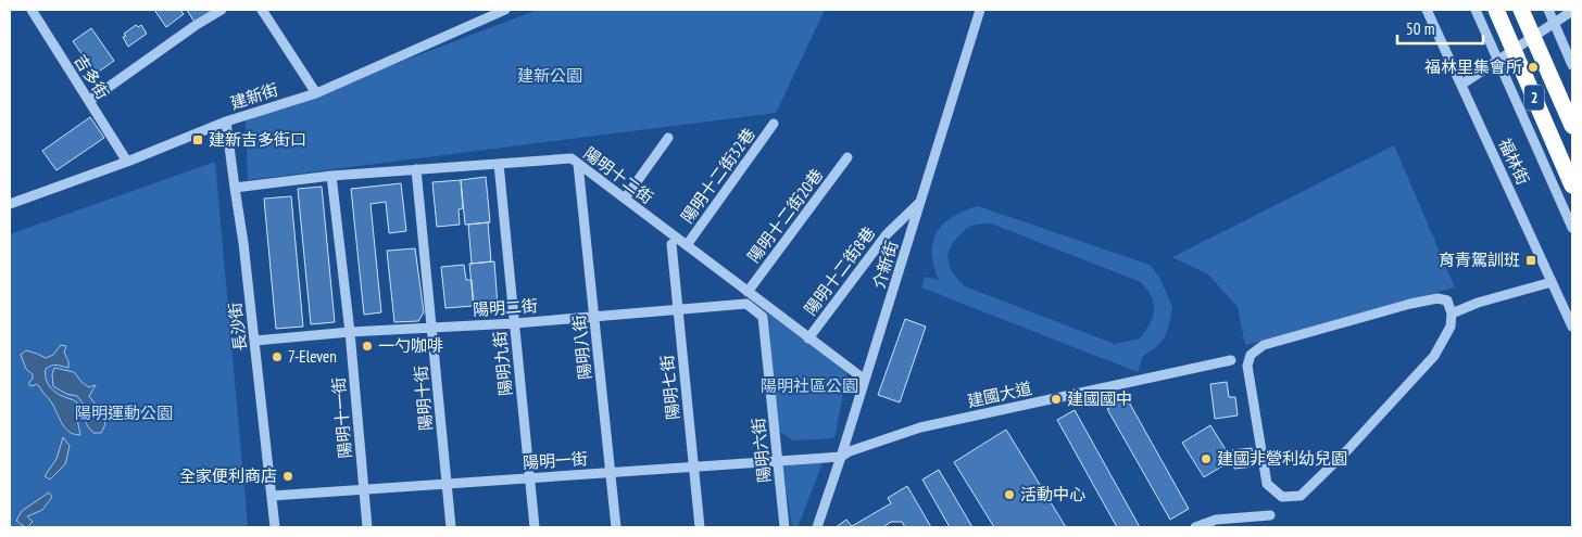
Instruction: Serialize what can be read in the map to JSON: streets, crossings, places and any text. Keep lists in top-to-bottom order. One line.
{"streets":{"highway":["2"],"street":["吉多街","建新街","福林街","陽明十二街","陽明十二街32巷","陽明十二街20巷","介新街","陽明十二街8巷","陽明二街","長沙街","陽明八街","陽明九街","陽明七街","建國大道","陽明十街","陽明十一街","陽明六街","陽明一街"]},"crossings":[["吉多街","建新街"],["建新街","長沙街"],["陽明十二街","陽明十二街32巷"],["陽明十二街","陽明十二街20巷"],["陽明十二街","介新街"],["陽明十二街","陽明十二街8巷"],["陽明十二街","長沙街"],["陽明十二街","陽明八街"],["陽明十二街","陽明九街"],["陽明十二街","陽明十街"],["陽明十二街","陽明十一街"],["介新街","陽明十二街8巷"],["介新街","建國大道"],["介新街","陽明一街"],["陽明二街","長沙街"],["陽明二街","陽明八街"],["陽明二街","陽明九街"],["陽明二街","陽明七街"],["陽明二街","陽明十街"],["陽明二街","陽明十一街"],["陽明二街","陽明六街"],["長沙街","陽明一街"],["陽明八街","陽明一街"],["陽明九街","陽明一街"],["陽明七街","陽明一街"],["建國大道","陽明一街"],["陽明十街","陽明一街"],["陽明十一街","陽明一街"],["陽明六街","陽明一街"]],"parks":["建新公園","陽明社區公園","陽明運動公園"],"places":{"other":["福林里集會所","一勺咖啡","7-Eleven","建國國中","建國非營利幼兒園","全家便利商店","活動中心"],"transit":["建新吉多街口","育青駕訓班"]},"scale_bar":"50 m"}
